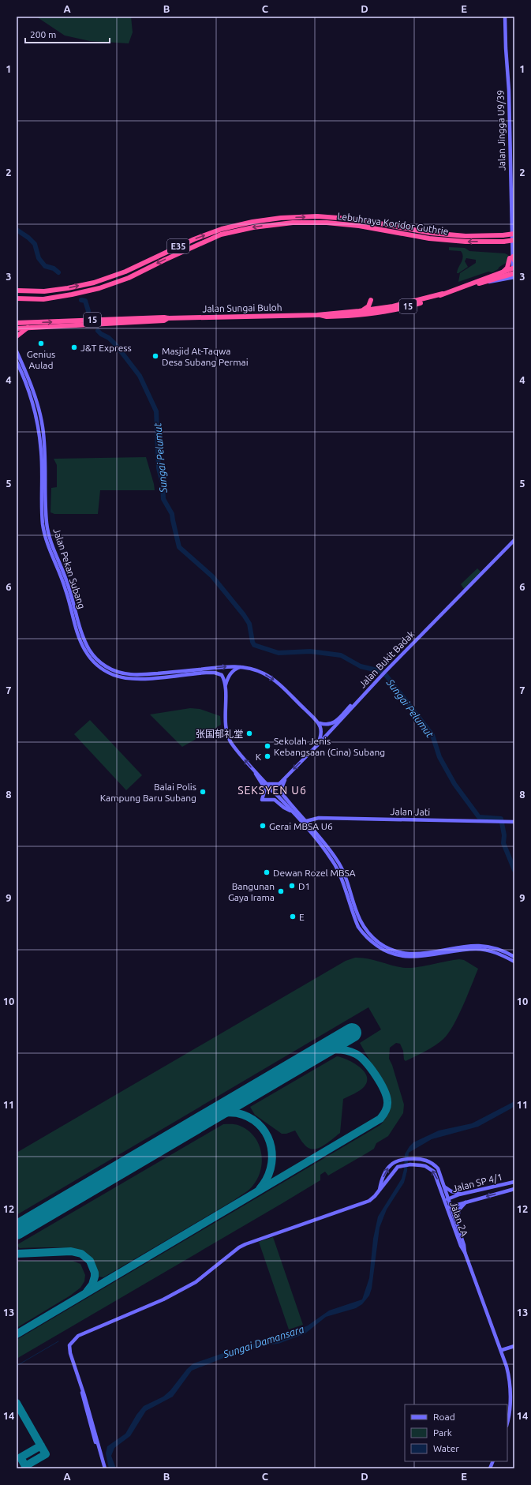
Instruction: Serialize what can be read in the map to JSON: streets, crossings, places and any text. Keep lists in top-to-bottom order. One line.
{"streets":{"highway":["Lebuhraya Koridor Guthrie","E35","15","Jalan Sungai Buloh"],"main road":["Jalan Jingga U9/39","Jalan Pekan Subang","Jalan Bukit Badak","Jalan Jati","Jalan SP 4/1","Jalan 2A"]},"crossings":[["Jalan Jingga U9/39","Lebuhraya Koridor Guthrie"],["Jalan Jingga U9/39","Jalan Sungai Buloh"],["Jalan Pekan Subang","Jalan Bukit Badak"],["Jalan SP 4/1","Jalan 2A"]],"districts":["SEKSYEN U6"],"water":["Sungai Pelumut","Sungai Damansara"],"places":["Genius Aulad","J&T Express","Masjid At-Taqwa Desa Subang Permai","张国郁礼堂","Sekolah Jenis Kebangsaan (Cina) Subang","K","Balai Polis Kampung Baru Subang","Gerai MBSA U6","Dewan Rozel MBSA","D1","Bangunan Gaya Irama","E"],"legend":["Road","Park","Water"],"scale_bar":"200 m","grid":{"columns":["A","B","C","D","E"],"rows":["1","2","3","4","5","6","7","8","9","10","11","12","13","14"]}}
